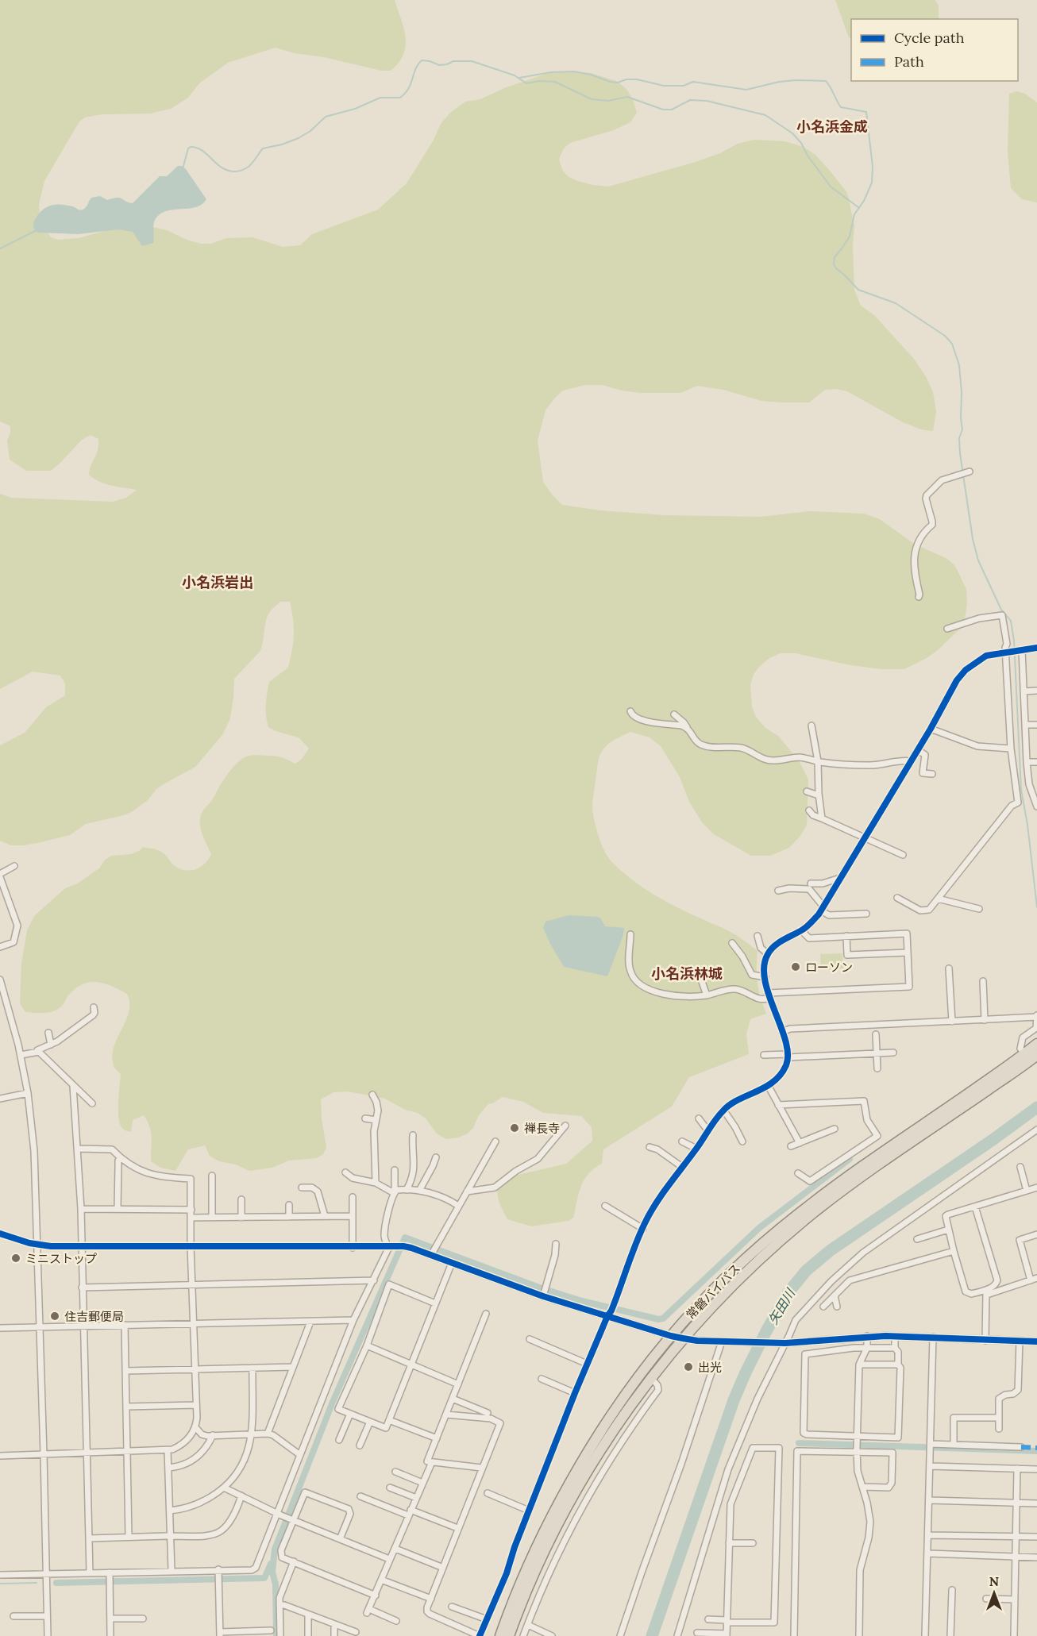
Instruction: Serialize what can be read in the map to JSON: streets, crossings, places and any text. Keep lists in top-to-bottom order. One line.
{"streets":{"highway":["常磐バイパス"]},"districts":["小名浜金成","小名浜岩出","小名浜林城"],"water":["矢田川"],"places":["ローソン","禅長寺","ミニストップ","住吉郵便局","出光"],"legend":["Cycle path","Path"],"north":"top"}
